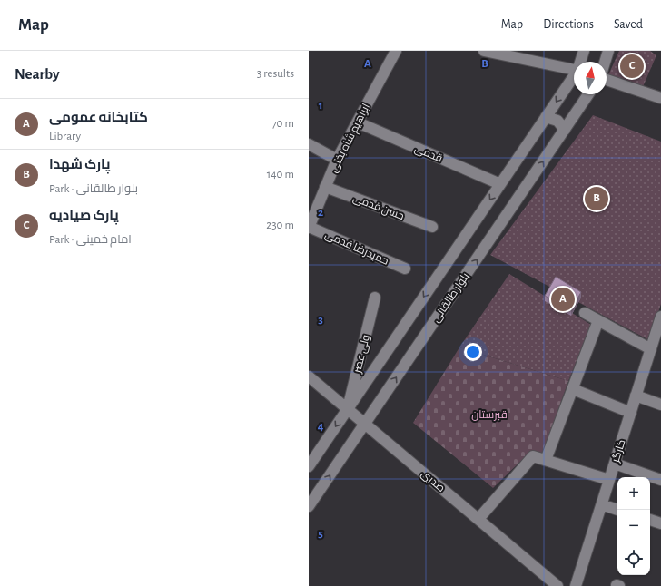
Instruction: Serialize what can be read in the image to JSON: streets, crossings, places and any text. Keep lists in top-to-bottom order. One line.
{"streets":{"street":["ابراهیم شاه بختی","قدمی","حسن قدمی","حمیدرضا قدمی","بلوار طالقانی","ولی عصر","کارگر","صدری"]},"crossings":[["ابراهیم شاه بختی","قدمی"],["ابراهیم شاه بختی","حسن قدمی"],["ابراهیم شاه بختی","حمیدرضا قدمی"],["قدمی","بلوار طالقانی"],["بلوار طالقانی","ولی عصر"],["بلوار طالقانی","صدری"],["ولی عصر","صدری"]],"parks":["قبرستان"],"north":"top","page":{"header":"Map","nav":["Map","Directions","Saved"],"heading":["Nearby","3 results"],"pins":["C","B","A"],"list":[{"mark":"A","name":"کتابخانه عمومی","note":"Library","value":"70 m"},{"mark":"B","name":"پارک شهدا","note":"Park · بلوار طالقانی","value":"140 m"},{"mark":"C","name":"پارک صیادیه","note":"Park · امام خمینی","value":"230 m"}],"map_buttons":["+","−"]},"grid":{"columns":["A","B"],"rows":["1","2","3","4","5"]}}
